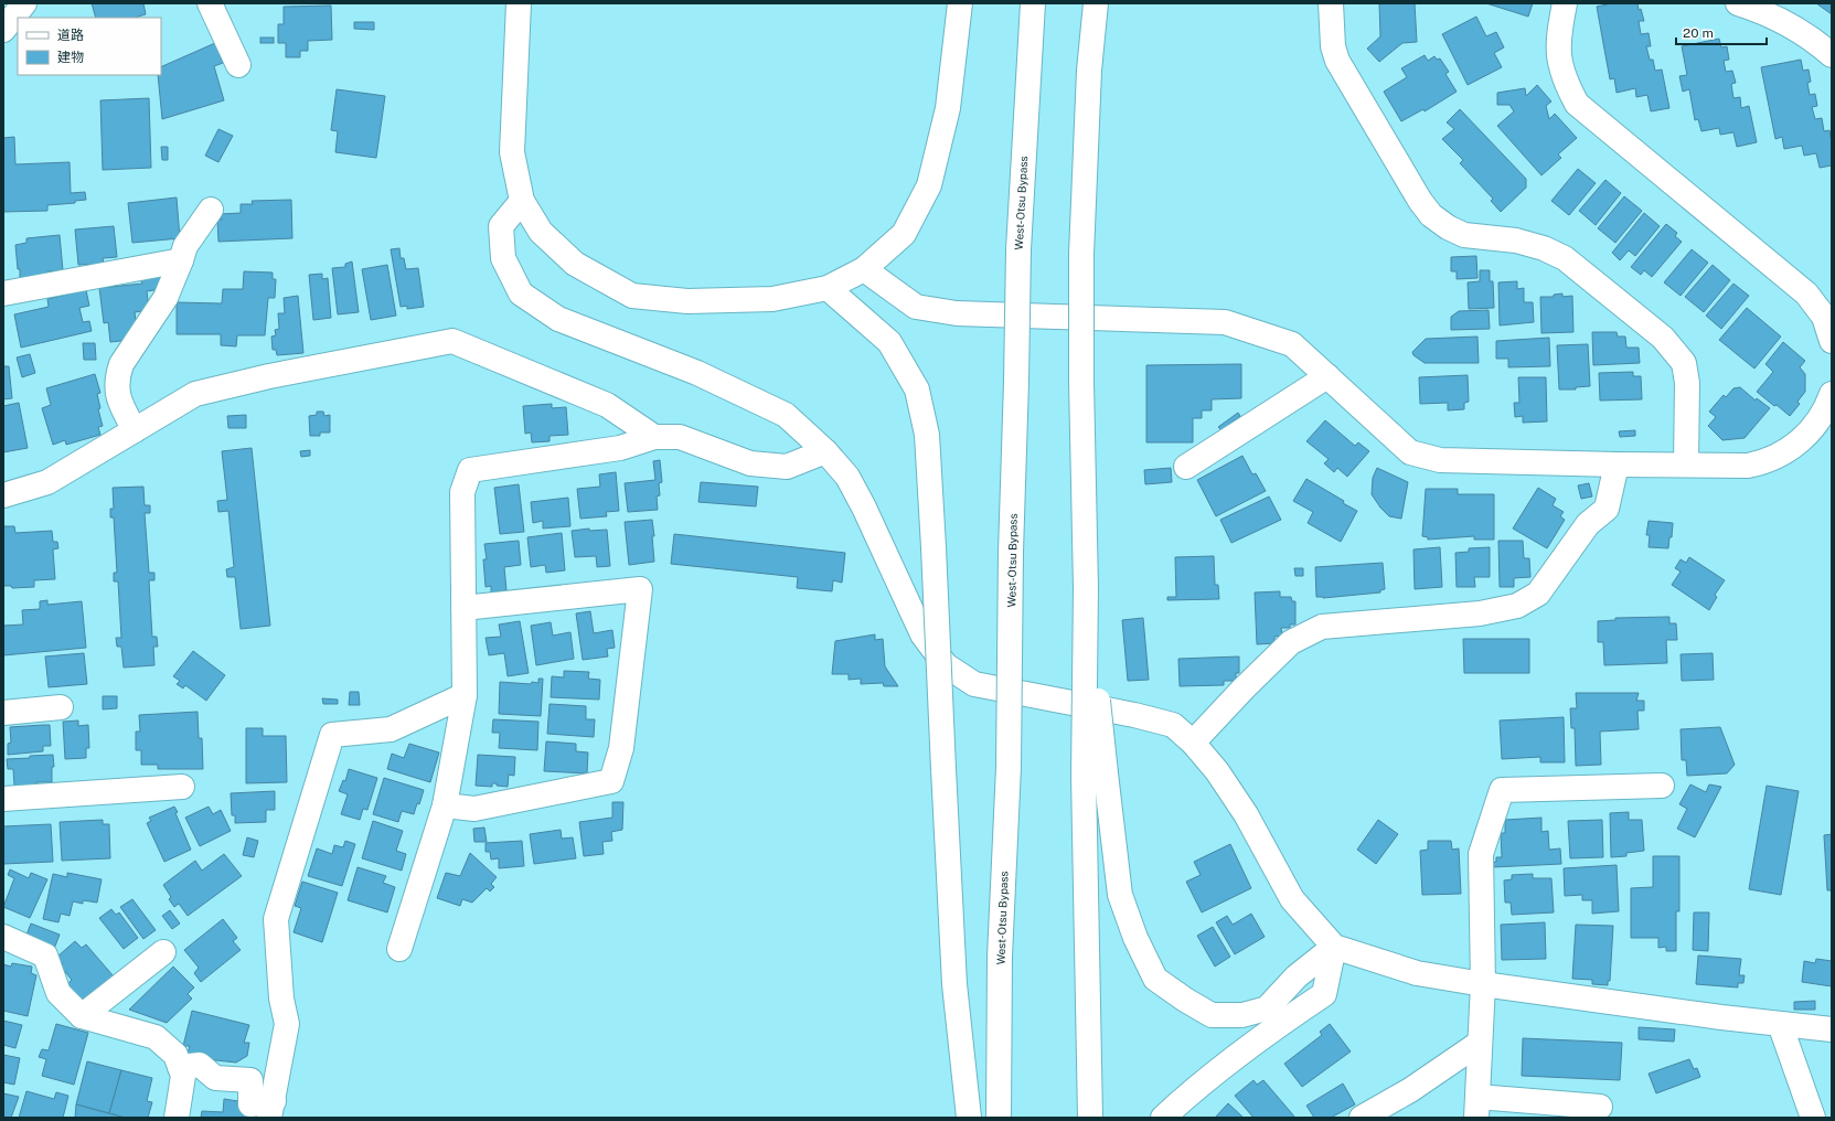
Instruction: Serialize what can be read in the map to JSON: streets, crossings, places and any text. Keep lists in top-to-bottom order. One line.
{"streets":{"main road":["West-Otsu Bypass"]},"legend":["道路","建物"],"scale_bar":"20 m"}
